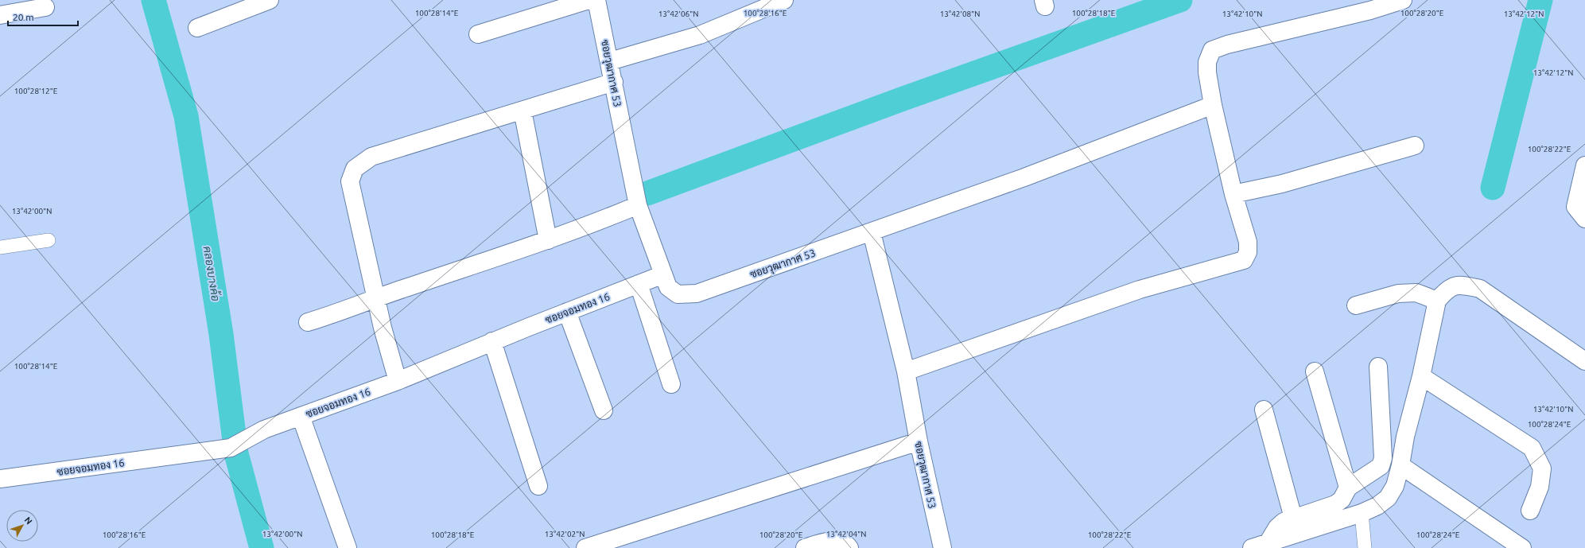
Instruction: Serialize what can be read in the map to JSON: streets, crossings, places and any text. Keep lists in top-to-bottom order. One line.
{"streets":{"street":["ซอยวุฒากาศ 53","ซอยจอมทอง 16"]},"crossings":[["ซอยวุฒากาศ 53","ซอยจอมทอง 16"]],"water":["คลองบางค้อ"],"scale_bar":"20 m","north":"top right","coordinates":["100°28'14\"E","100°28'18\"E","100°28'20\"E","100°28'16\"E","13°42'06\"N","13°42'08\"N","13°42'10\"N","13°42'12\"N","100°28'12\"E","100°28'22\"E","13°42'00\"N","100°28'24\"E","13°42'02\"N","13°42'04\"N"]}
